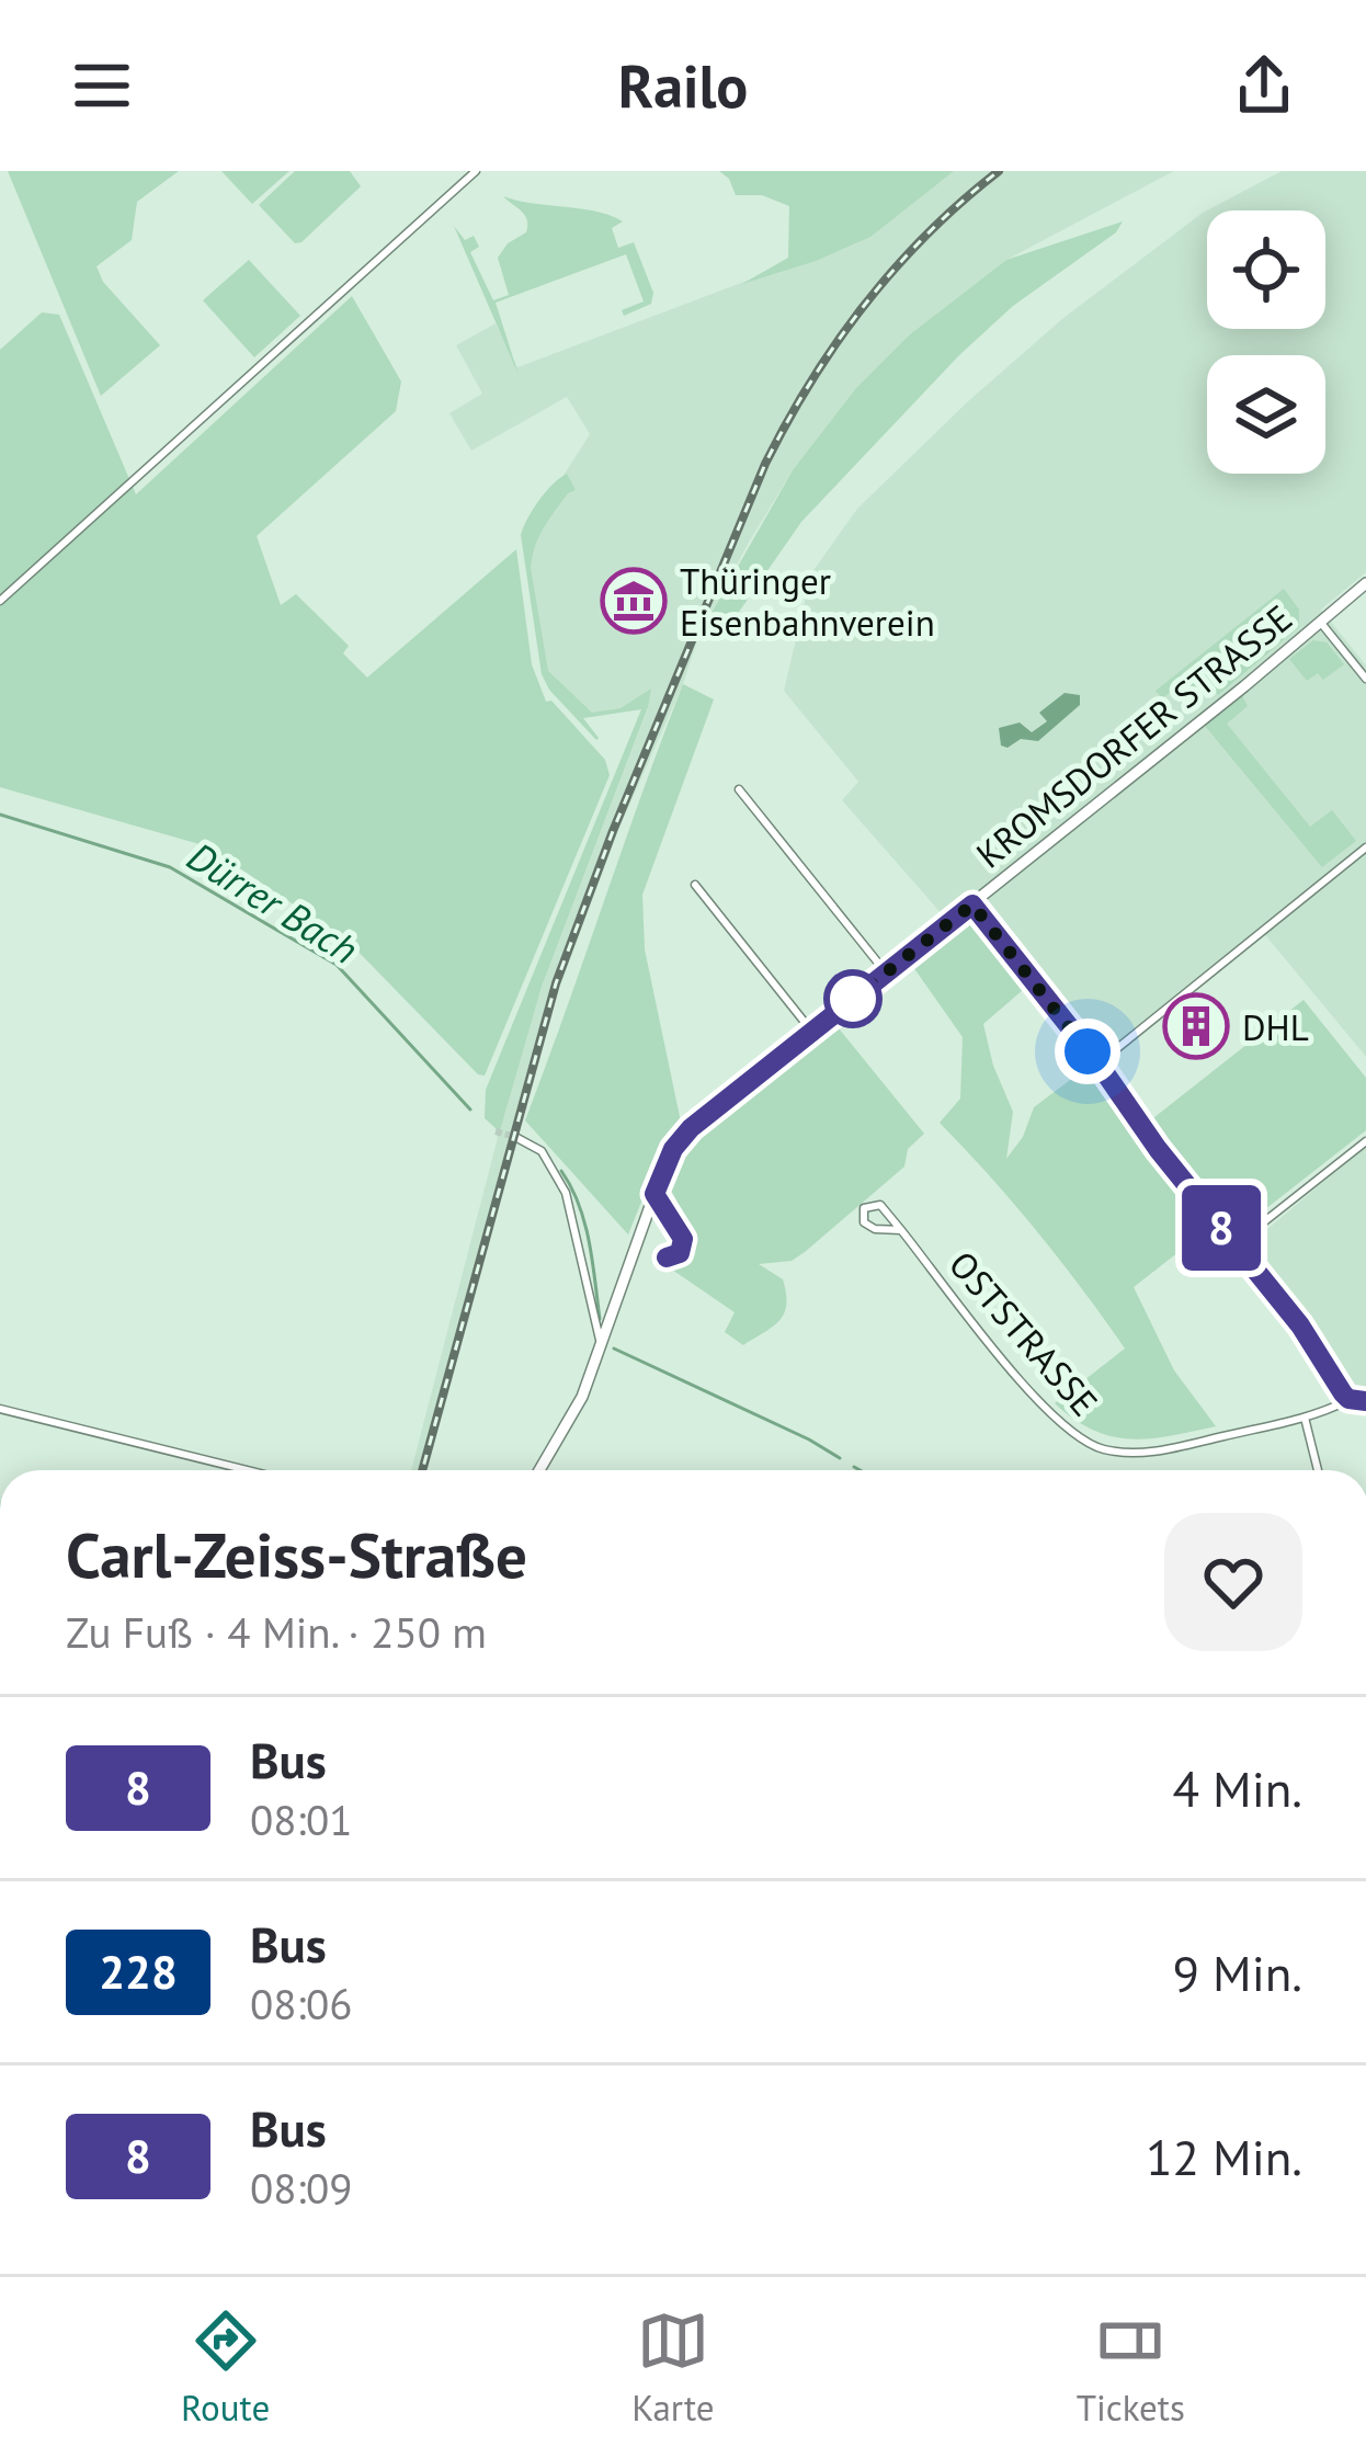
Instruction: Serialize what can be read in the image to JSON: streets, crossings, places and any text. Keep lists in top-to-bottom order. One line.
{"streets":{"street":["KROMSDORFER STRASSE","OSTSTRASSE"]},"water":["Dürrer Bach"],"places":{"museum":["Thüringer Eisenbahnverein"],"building":["DHL"]},"lines":["bus line 8"],"page":{"header":"Railo","on_map":"8","heading":["Carl-Zeiss-Straße","Zu Fuß · 4 Min. · 250 m"],"list":[{"mark":"8","name":"Bus","note":"08:01","value":"4 Min."},{"mark":"228","name":"Bus","note":"08:06","value":"9 Min."},{"mark":"8","name":"Bus","note":"08:09","value":"12 Min."}],"tabs":["Route","Karte","Tickets"]}}
